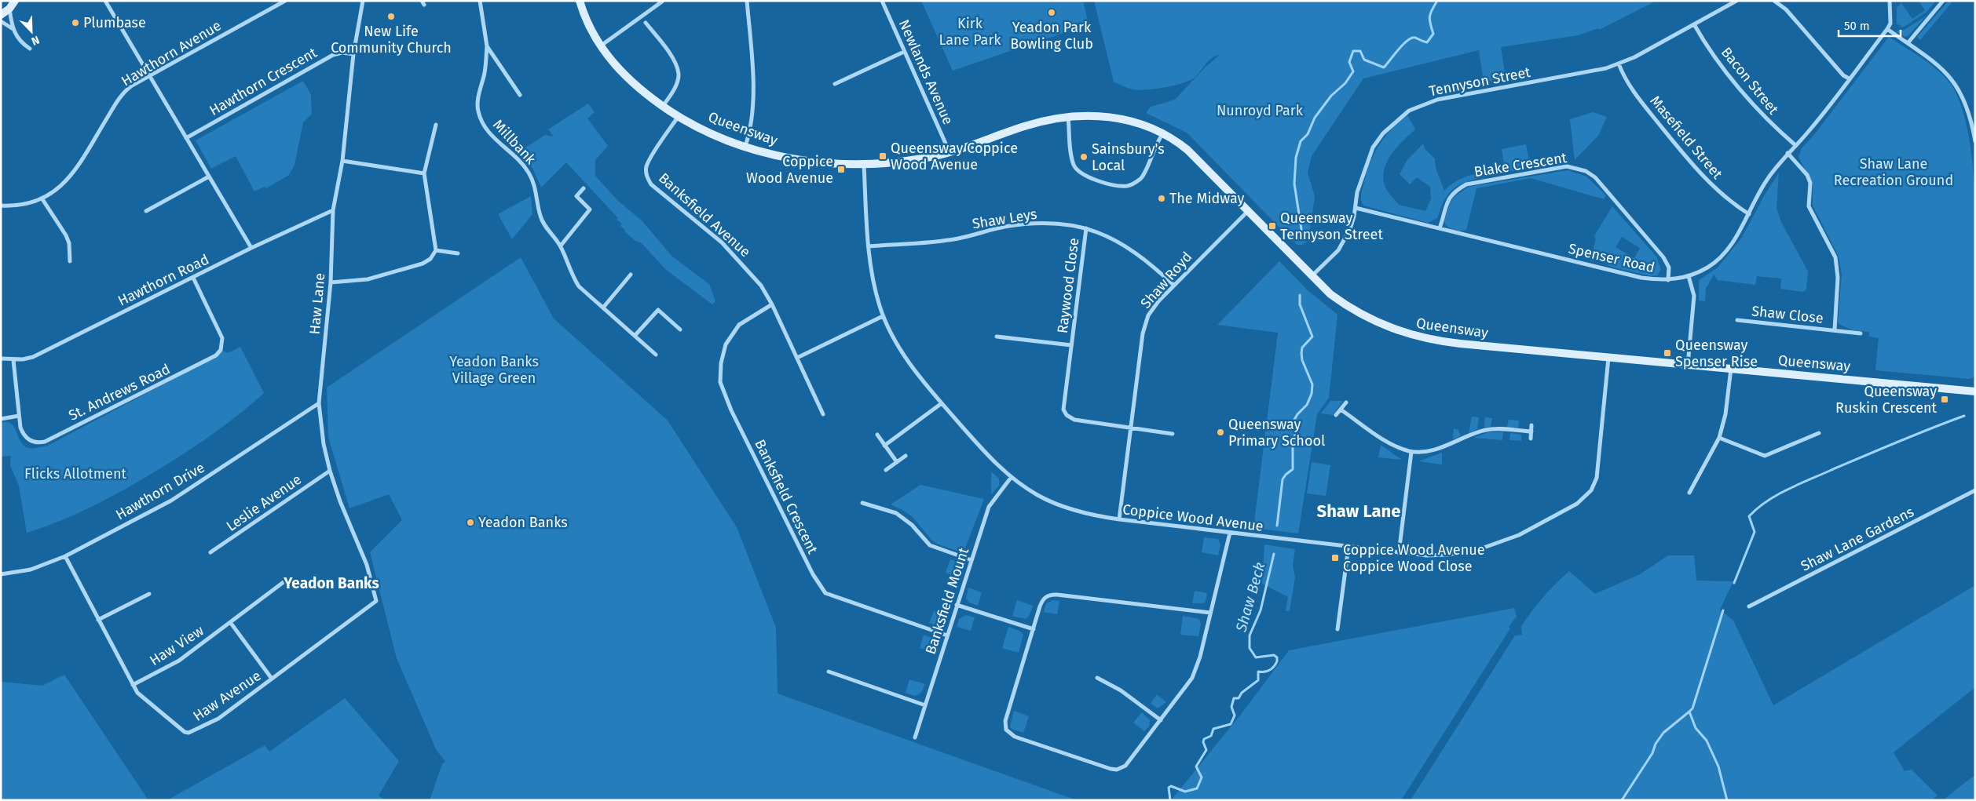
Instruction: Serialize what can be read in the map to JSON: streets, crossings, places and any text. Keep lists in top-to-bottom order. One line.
{"streets":{"street":["Hawthorn Avenue","Newlands Avenue","Bacon Street","Hawthorn Crescent","Tennyson Street","Queensway","Masefield Street","Millbank","Blake Crescent","Banksfield Avenue","Shaw Leys","Spenser Road","Hawthorn Road","Shaw Royd","Raywood Close","Haw Lane","Shaw Close","St. Andrews Road","Hawthorn Drive","Banksfield Crescent","Leslie Avenue","Coppice Wood Avenue","Shaw Lane Gardens","Banksfield Mount","Haw View","Haw Avenue"]},"crossings":[["Newlands Avenue","Queensway"],["Bacon Street","Tennyson Street"],["Bacon Street","Spenser Road"],["Hawthorn Crescent","Haw Lane"],["Tennyson Street","Queensway"],["Tennyson Street","Masefield Street"],["Tennyson Street","Spenser Road"],["Queensway","Banksfield Avenue"],["Queensway","Shaw Royd"],["Queensway","Coppice Wood Avenue"],["Masefield Street","Spenser Road"],["Blake Crescent","Spenser Road"],["Banksfield Avenue","Banksfield Crescent"],["Shaw Leys","Shaw Royd"],["Shaw Leys","Raywood Close"],["Shaw Leys","Coppice Wood Avenue"],["Spenser Road","Shaw Close"],["Hawthorn Road","Haw Lane"],["Hawthorn Road","St. Andrews Road"],["Shaw Royd","Raywood Close"],["Shaw Royd","Coppice Wood Avenue"],["Haw Lane","Hawthorn Drive"],["Haw Lane","Leslie Avenue"],["Haw Lane","Haw Avenue"],["Hawthorn Drive","Haw Avenue"],["Banksfield Crescent","Banksfield Mount"],["Coppice Wood Avenue","Banksfield Mount"],["Haw View","Haw Avenue"]],"districts":["Shaw Lane","Yeadon Banks"],"water":["Shaw Beck"],"parks":["Kirk Lane Park","Nunroyd Park","Shaw Lane Recreation Ground","Yeadon Banks Village Green","Flicks Allotment"],"places":{"other":["Yeadon Park Bowling Club","New Life Community Church","Plumbase","Sainsbury's Local","The Midway","Queensway Primary School","Yeadon Banks"],"transit":["Queensway Coppice Wood Avenue","Coppice Wood Avenue","Queensway Tennyson Street","Queensway Spenser Rise","Queensway Ruskin Crescent","Coppice Wood Avenue Coppice Wood Close"]},"scale_bar":"50 m","north":"bottom right"}
